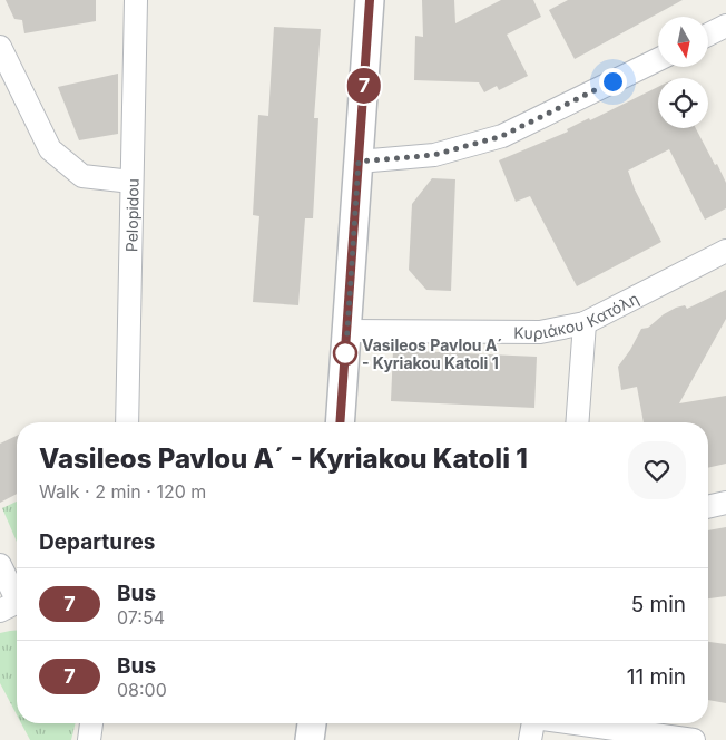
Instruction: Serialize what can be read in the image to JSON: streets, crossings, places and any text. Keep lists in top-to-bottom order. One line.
{"streets":{"street":["Pelopidou","Κυριάκου Κατόλη"]},"places":["Vasileos Pavlou A´ - Kyriakou Katoli 1"],"lines":["bus line 7"],"north":"bottom","page":{"on_map":"7","heading":[["Vasileos Pavlou A´ - Kyriakou Katoli 1","Walk · 2 min · 120 m"],"Departures"],"list":[{"mark":"7","name":"Bus","note":"07:54","value":"5 min"},{"mark":"7","name":"Bus","note":"08:00","value":"11 min"}]}}
